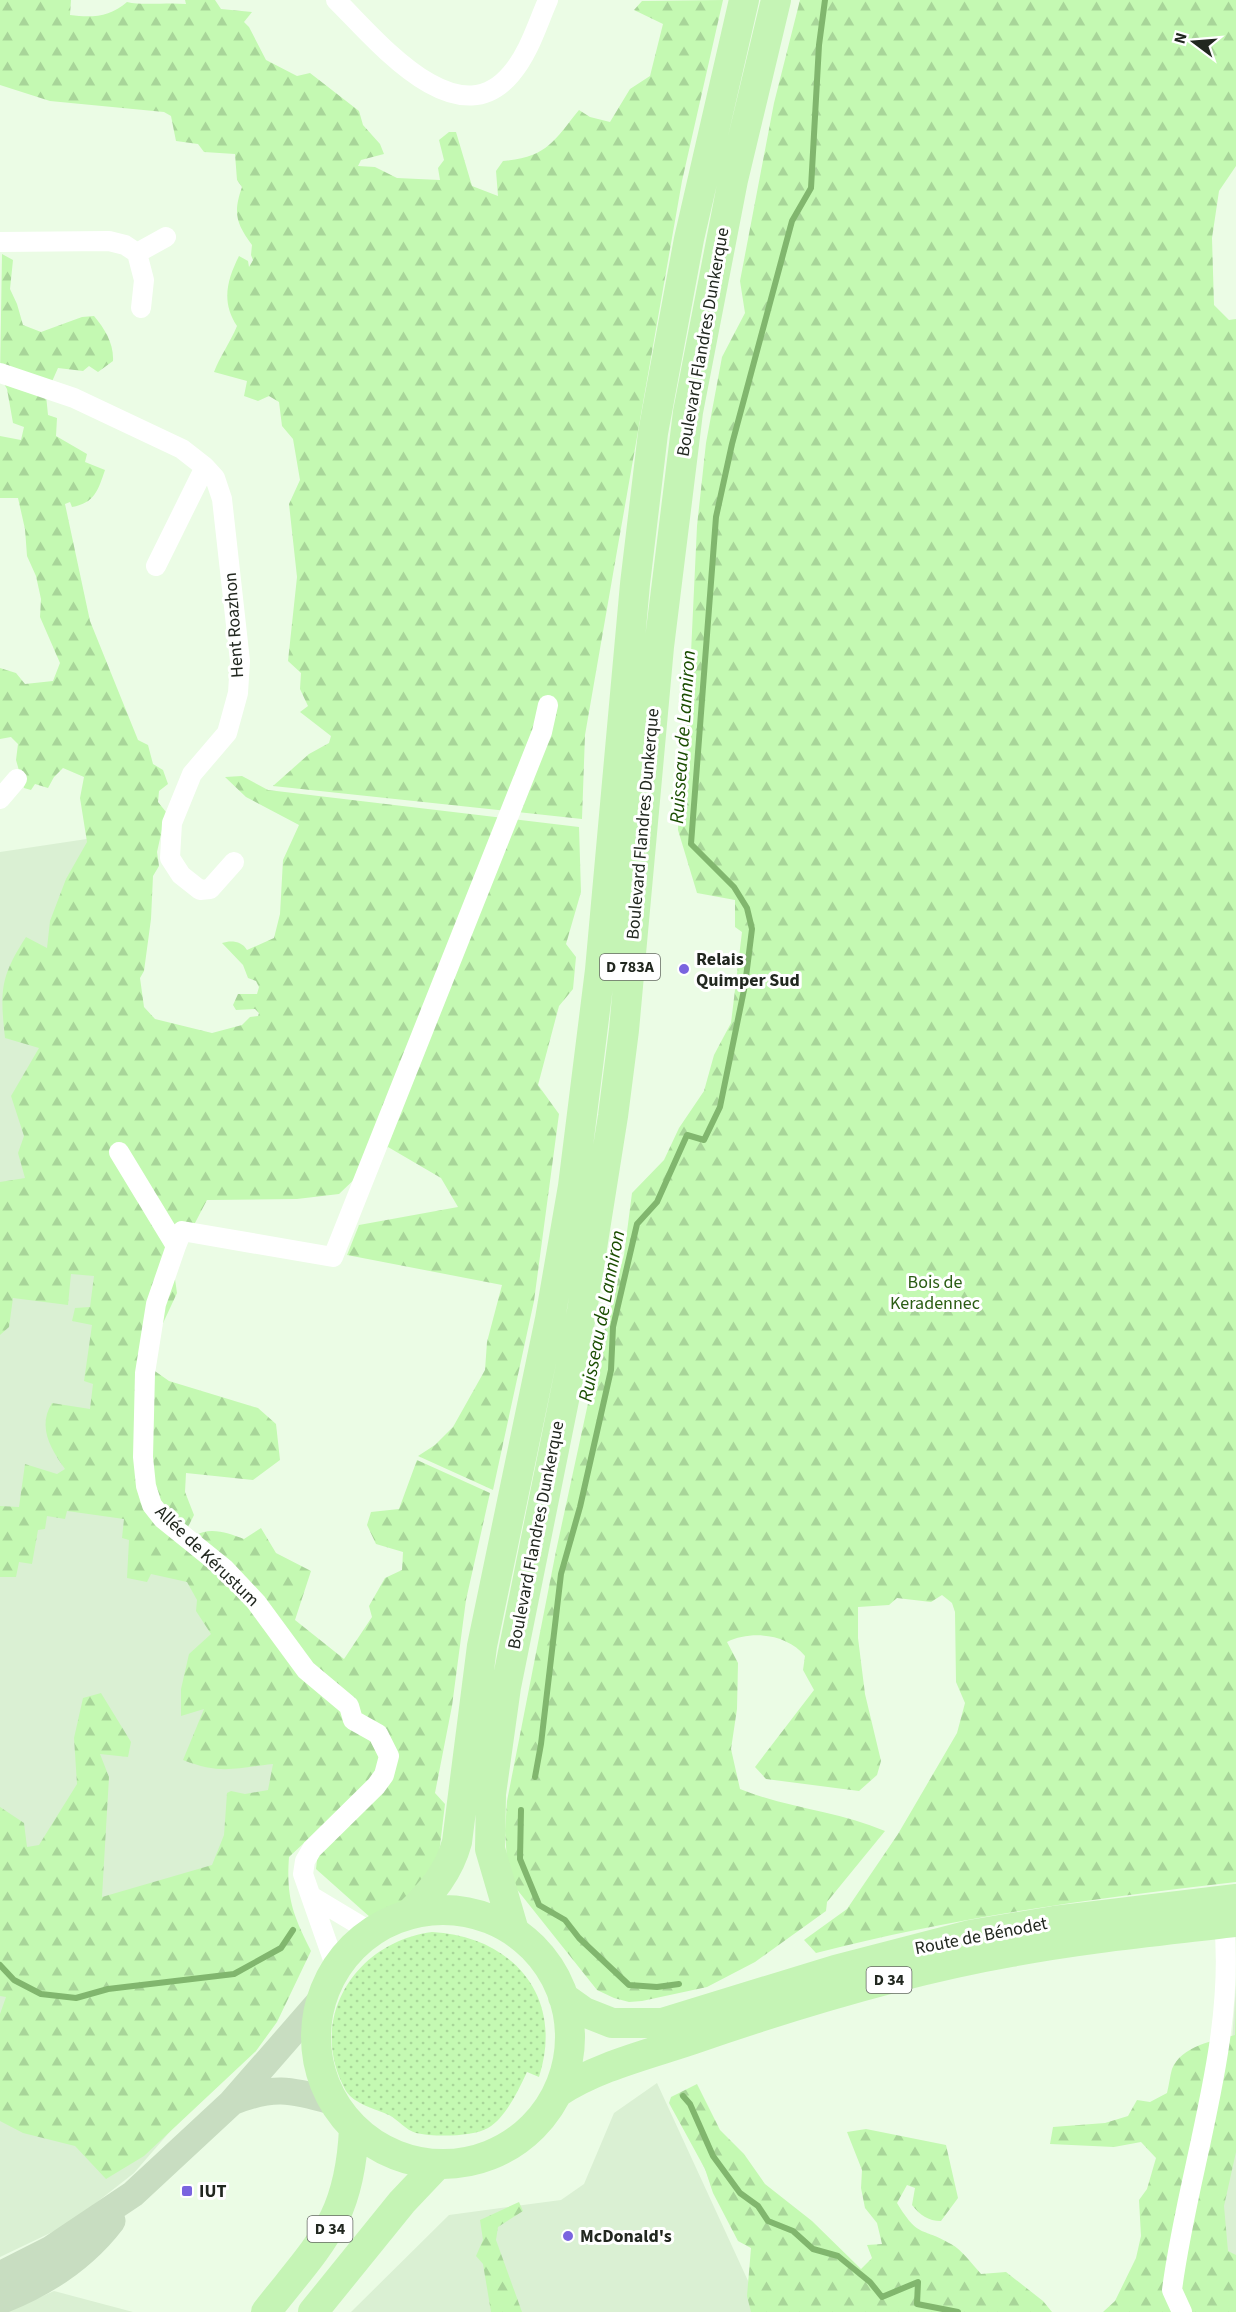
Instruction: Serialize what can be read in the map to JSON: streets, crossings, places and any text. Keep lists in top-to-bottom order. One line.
{"streets":{"main road":["Boulevard Flandres Dunkerque","D 783A","Route de Bénodet","D 34"],"street":["Hent Roazhon","Allée de Kérustum"]},"water":["Ruisseau de Lanniron"],"parks":["Bois de Keradennec"],"places":{"other":["Relais Quimper Sud","McDonald's"],"transit":["IUT"]},"north":"left"}
